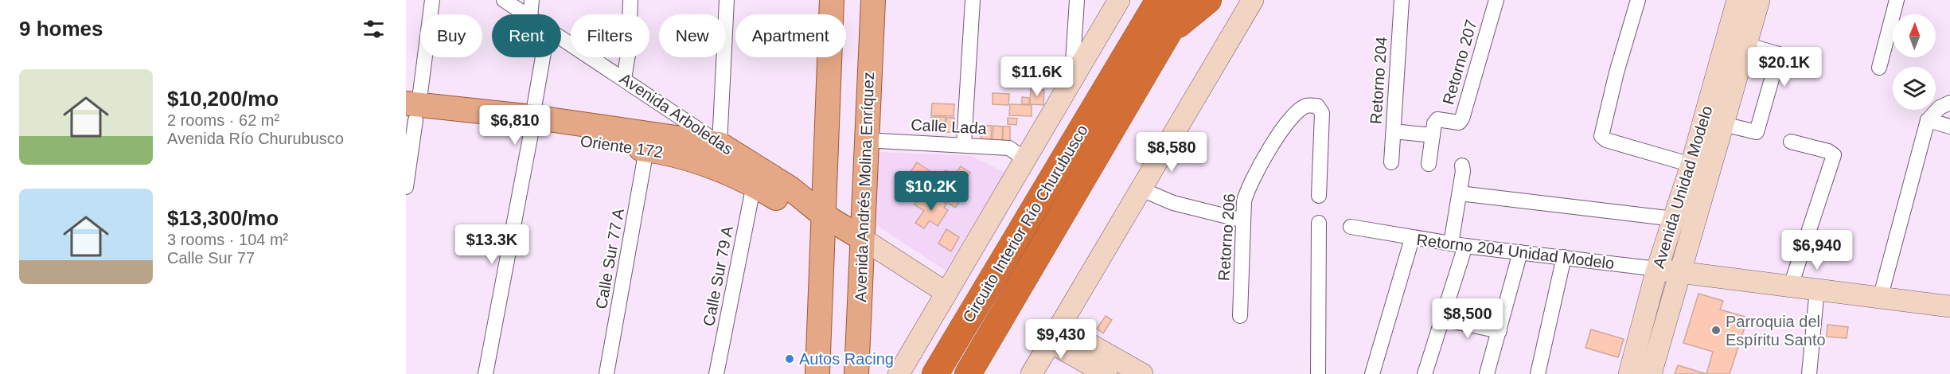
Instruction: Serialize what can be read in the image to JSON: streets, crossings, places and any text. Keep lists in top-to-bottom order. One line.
{"streets":{"highway":["Circuito Interior Río Churubusco"],"main road":["Avenida Arboledas","Oriente 172","Avenida Andrés Molina Enríquez"],"street":["Retorno 207","Retorno 204","Calle Lada","Avenida Unidad Modelo","Retorno 206","Retorno 204 Unidad Modelo","Calle Sur 77 A","Calle Sur 79 A"]},"crossings":[["Avenida Arboledas","Oriente 172"],["Avenida Arboledas","Avenida Andrés Molina Enríquez"],["Avenida Arboledas","Calle Sur 79 A"],["Calle Lada","Avenida Andrés Molina Enríquez"],["Oriente 172","Calle Sur 77 A"],["Avenida Unidad Modelo","Retorno 204 Unidad Modelo"]],"places":["Parroquia del Espíritu Santo","Autos Racing"],"north":"top","page":{"heading":"9 homes","chip":["Buy","Rent","Filters","New","Apartment"],"price":["$20.1K","$11.6K","$6,810","$8,580","$10.2K","$13.3K","$6,940","$8,500","$9,430"],"list":[{"name":"$10,200/mo","note":"2 rooms · 62 m² · Avenida Río Churubusco"},{"name":"$13,300/mo","note":"3 rooms · 104 m² · Calle Sur 77"}]}}
